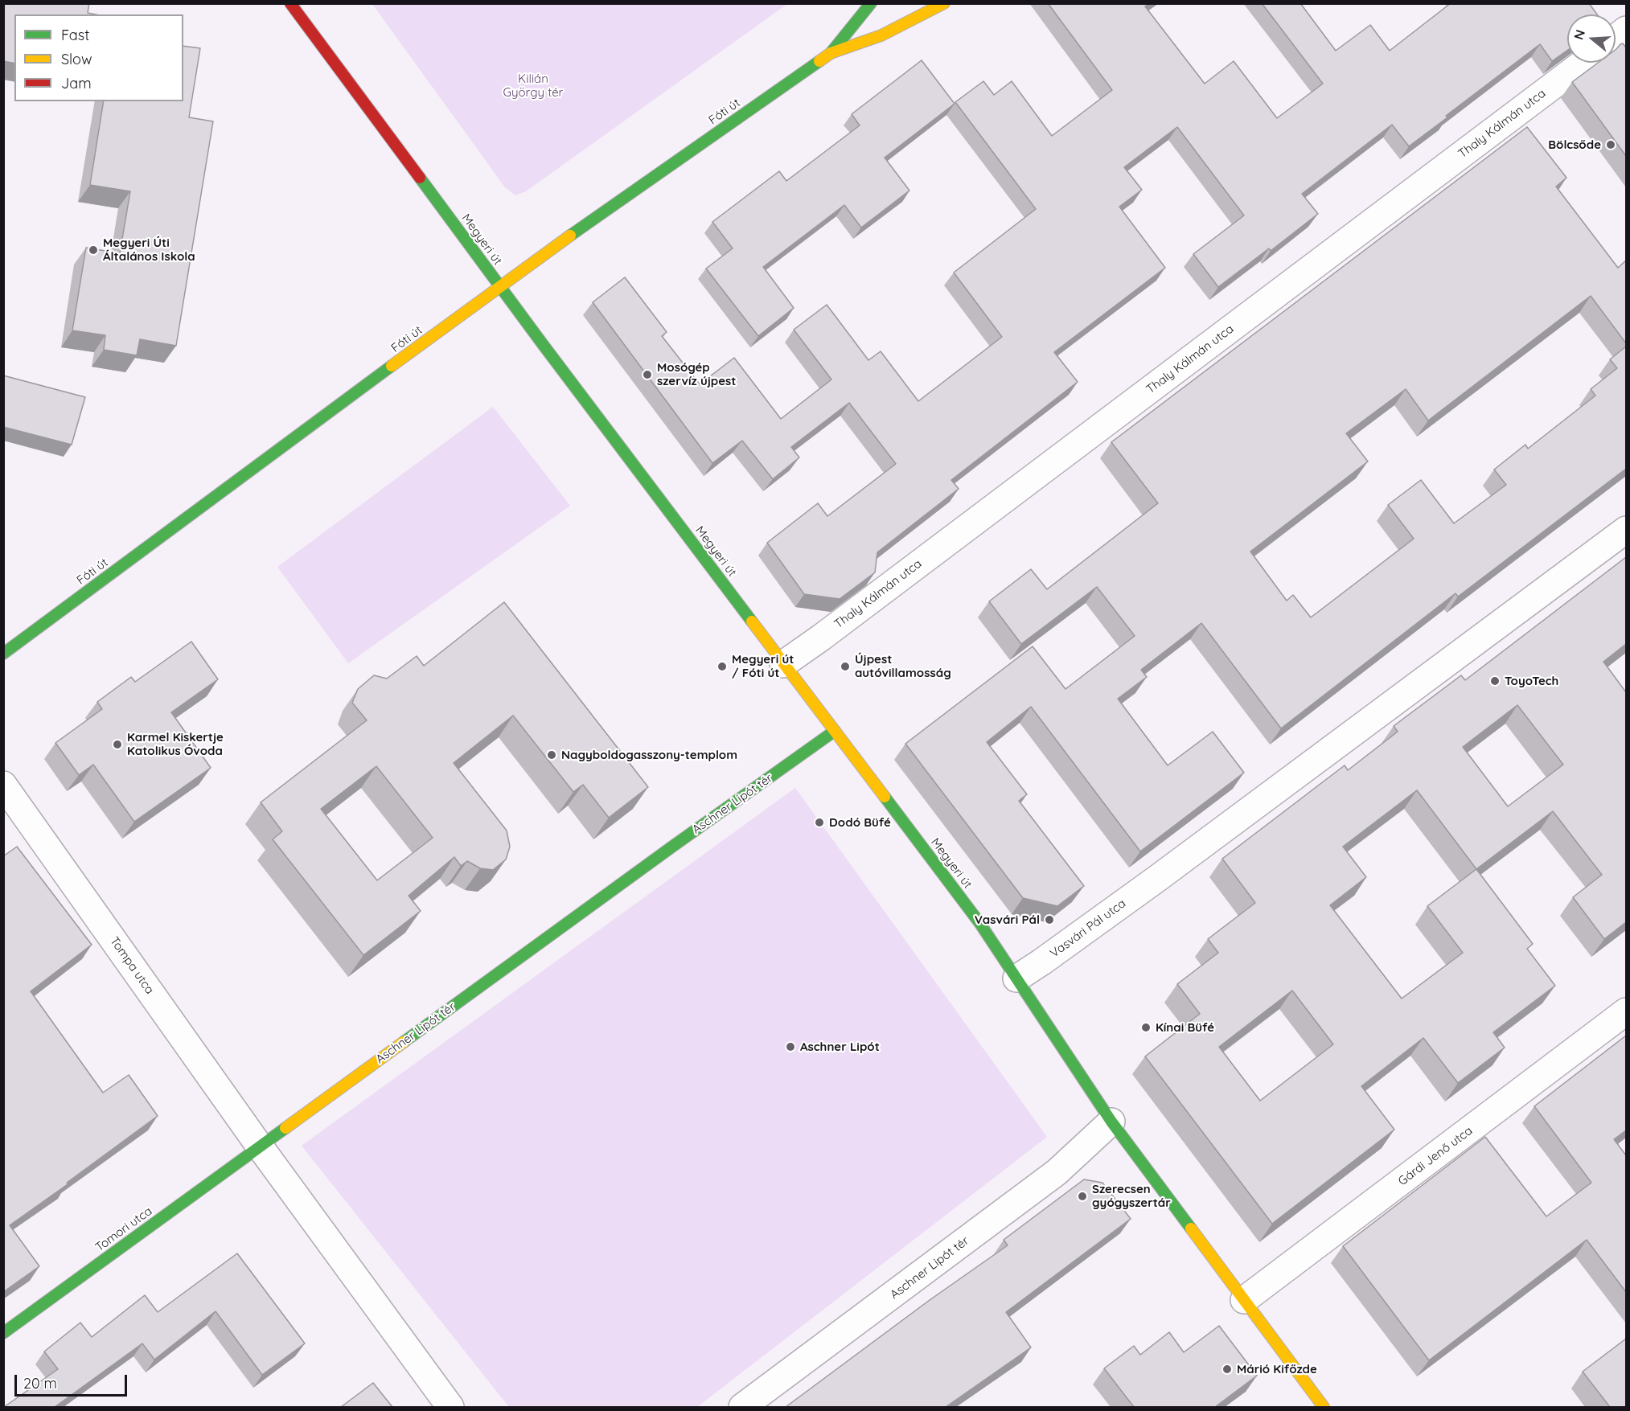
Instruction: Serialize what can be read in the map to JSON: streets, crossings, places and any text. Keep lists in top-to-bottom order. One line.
{"streets":{"street":["Fóti út","Thaly Kálmán utca","Megyeri út","Aschner Lipót tér","Vasvári Pál utca","Tompa utca","Gárdi Jenő utca","Tomori utca"]},"crossings":[["Fóti út","Megyeri út"],["Thaly Kálmán utca","Megyeri út"],["Megyeri út","Aschner Lipót tér"],["Megyeri út","Vasvári Pál utca"],["Megyeri út","Gárdi Jenő utca"],["Aschner Lipót tér","Tompa utca"],["Aschner Lipót tér","Tomori utca"],["Tompa utca","Tomori utca"]],"parks":["Kilián György tér"],"places":["Bölcsőde","Megyeri Úti Általános Iskola","Mosógép szervíz újpest","Megyeri út / Fóti út","Újpest autóvillamosság","ToyoTech","Karmel Kiskertje Katolikus Óvoda","Nagyboldogasszony-templom","Dodó Büfé","Vasvári Pál","Kínai Büfé","Aschner Lipót","Szerecsen gyógyszertár","Márió Kifőzde"],"legend":["Fast","Slow","Jam"],"scale_bar":"20 m","north":"left"}
